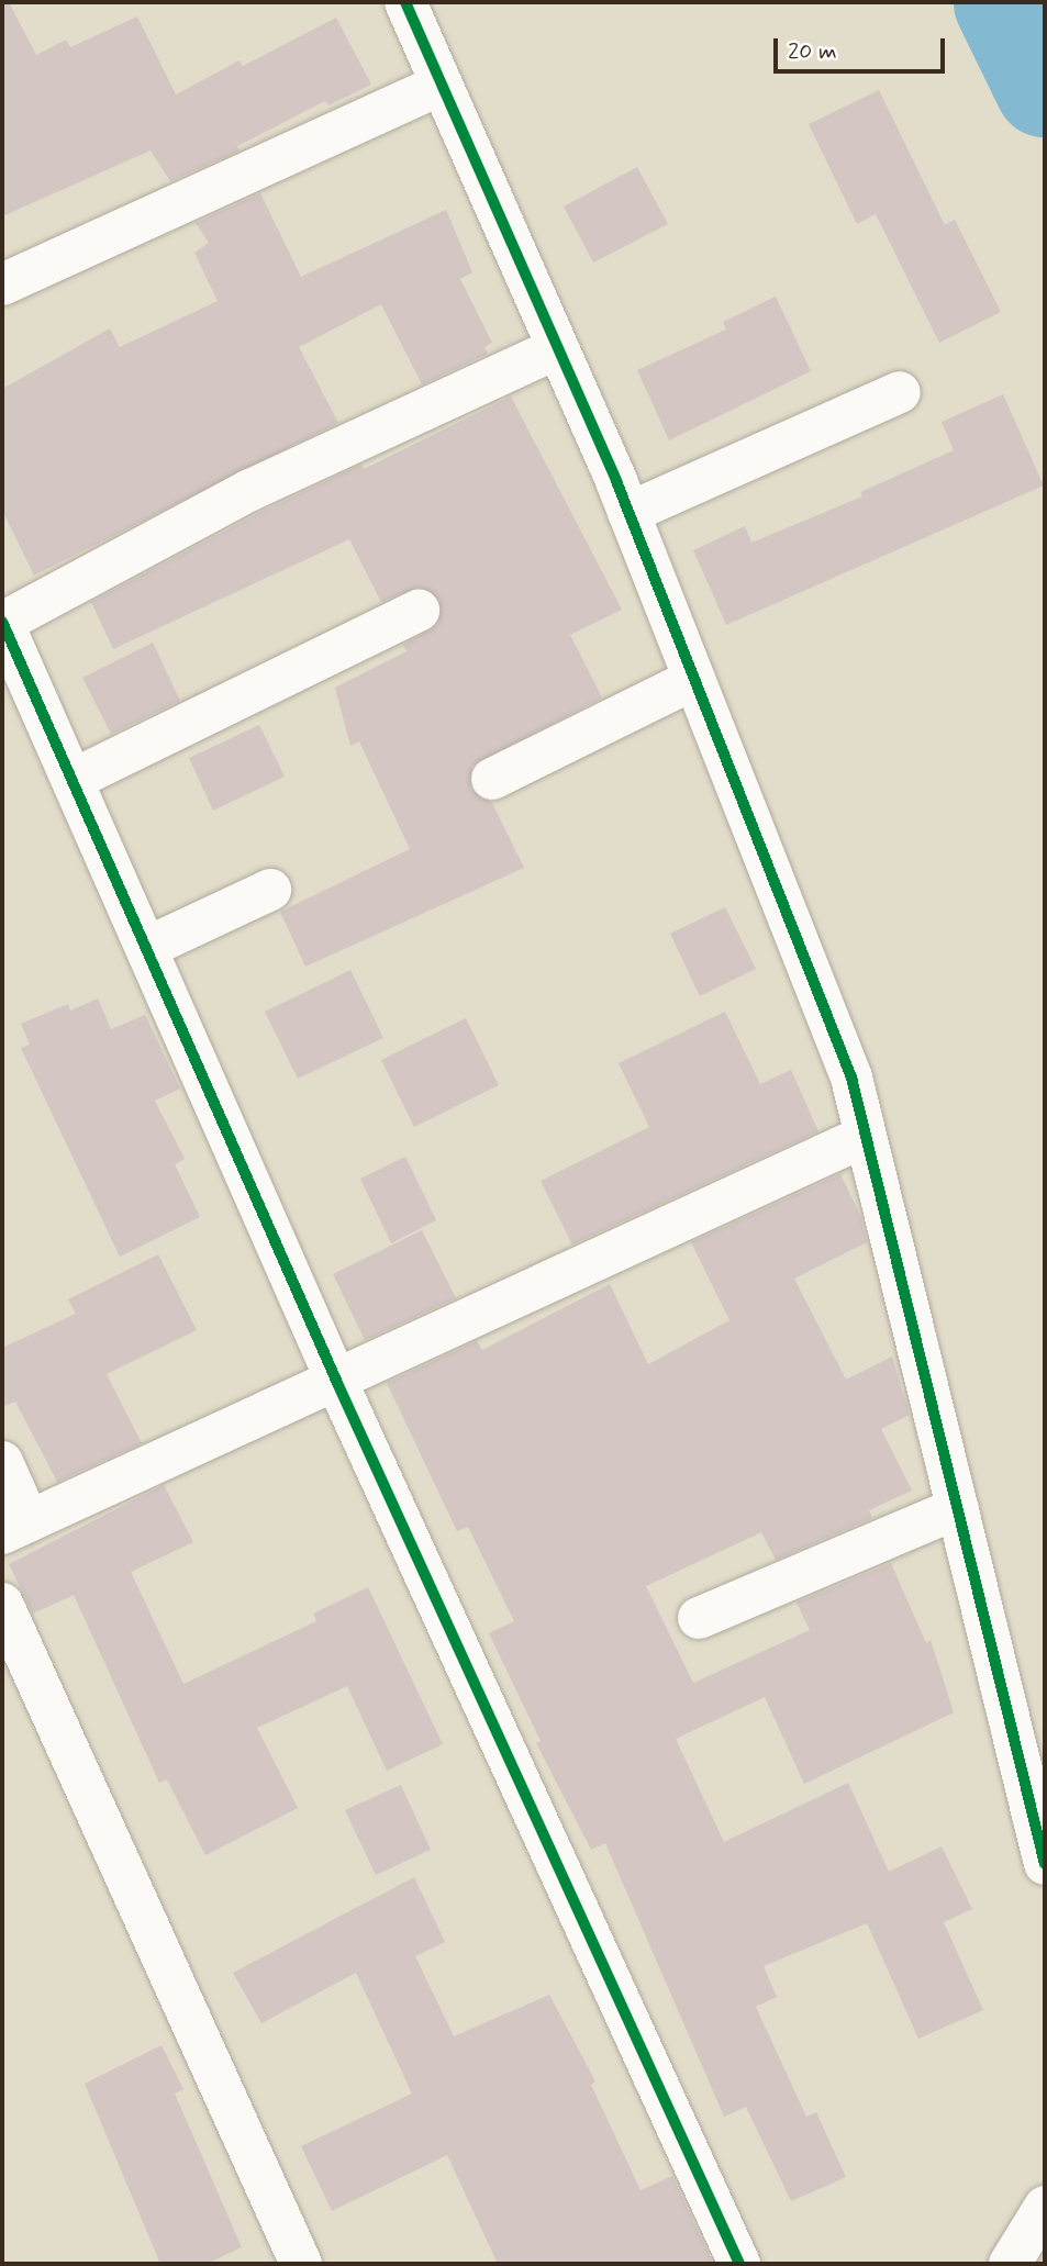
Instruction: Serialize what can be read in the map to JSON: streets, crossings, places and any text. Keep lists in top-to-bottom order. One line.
{"scale_bar":"20 m"}
